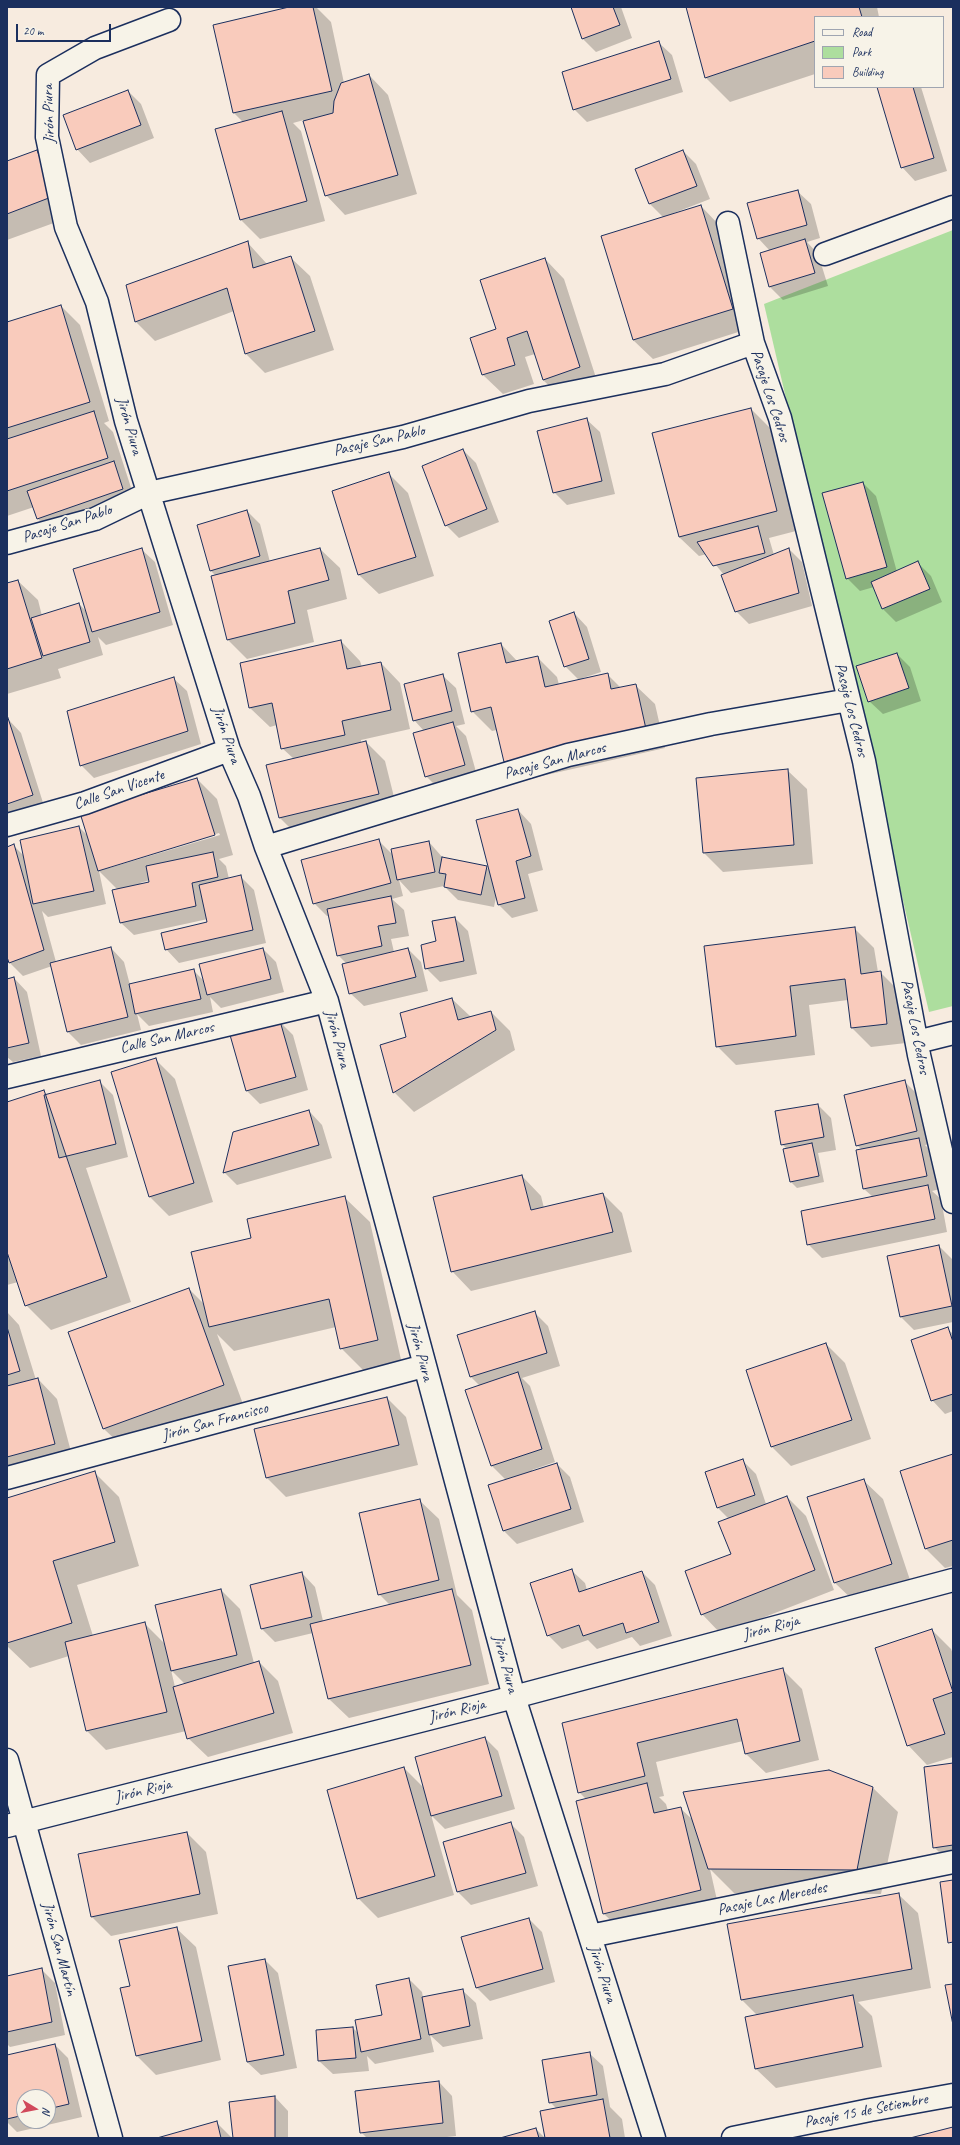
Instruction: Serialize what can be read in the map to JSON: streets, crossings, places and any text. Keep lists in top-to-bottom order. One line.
{"streets":{"street":["Jirón Piura","Pasaje Los Cedros","Pasaje San Pablo","Pasaje San Marcos","Calle San Vicente","Calle San Marcos","Jirón San Francisco","Jirón Rioja","Pasaje Las Mercedes","Jirón San Martín","Pasaje 15 de Setiembre"]},"crossings":[["Jirón Piura","Pasaje San Pablo"],["Jirón Piura","Pasaje San Marcos"],["Jirón Piura","Calle San Vicente"],["Jirón Piura","Calle San Marcos"],["Jirón Piura","Jirón San Francisco"],["Jirón Piura","Jirón Rioja"],["Jirón Piura","Pasaje Las Mercedes"],["Pasaje Los Cedros","Pasaje San Pablo"],["Pasaje Los Cedros","Pasaje San Marcos"],["Jirón Rioja","Jirón San Martín"]],"legend":["Road","Park","Building"],"scale_bar":"20 m","north":"right"}
